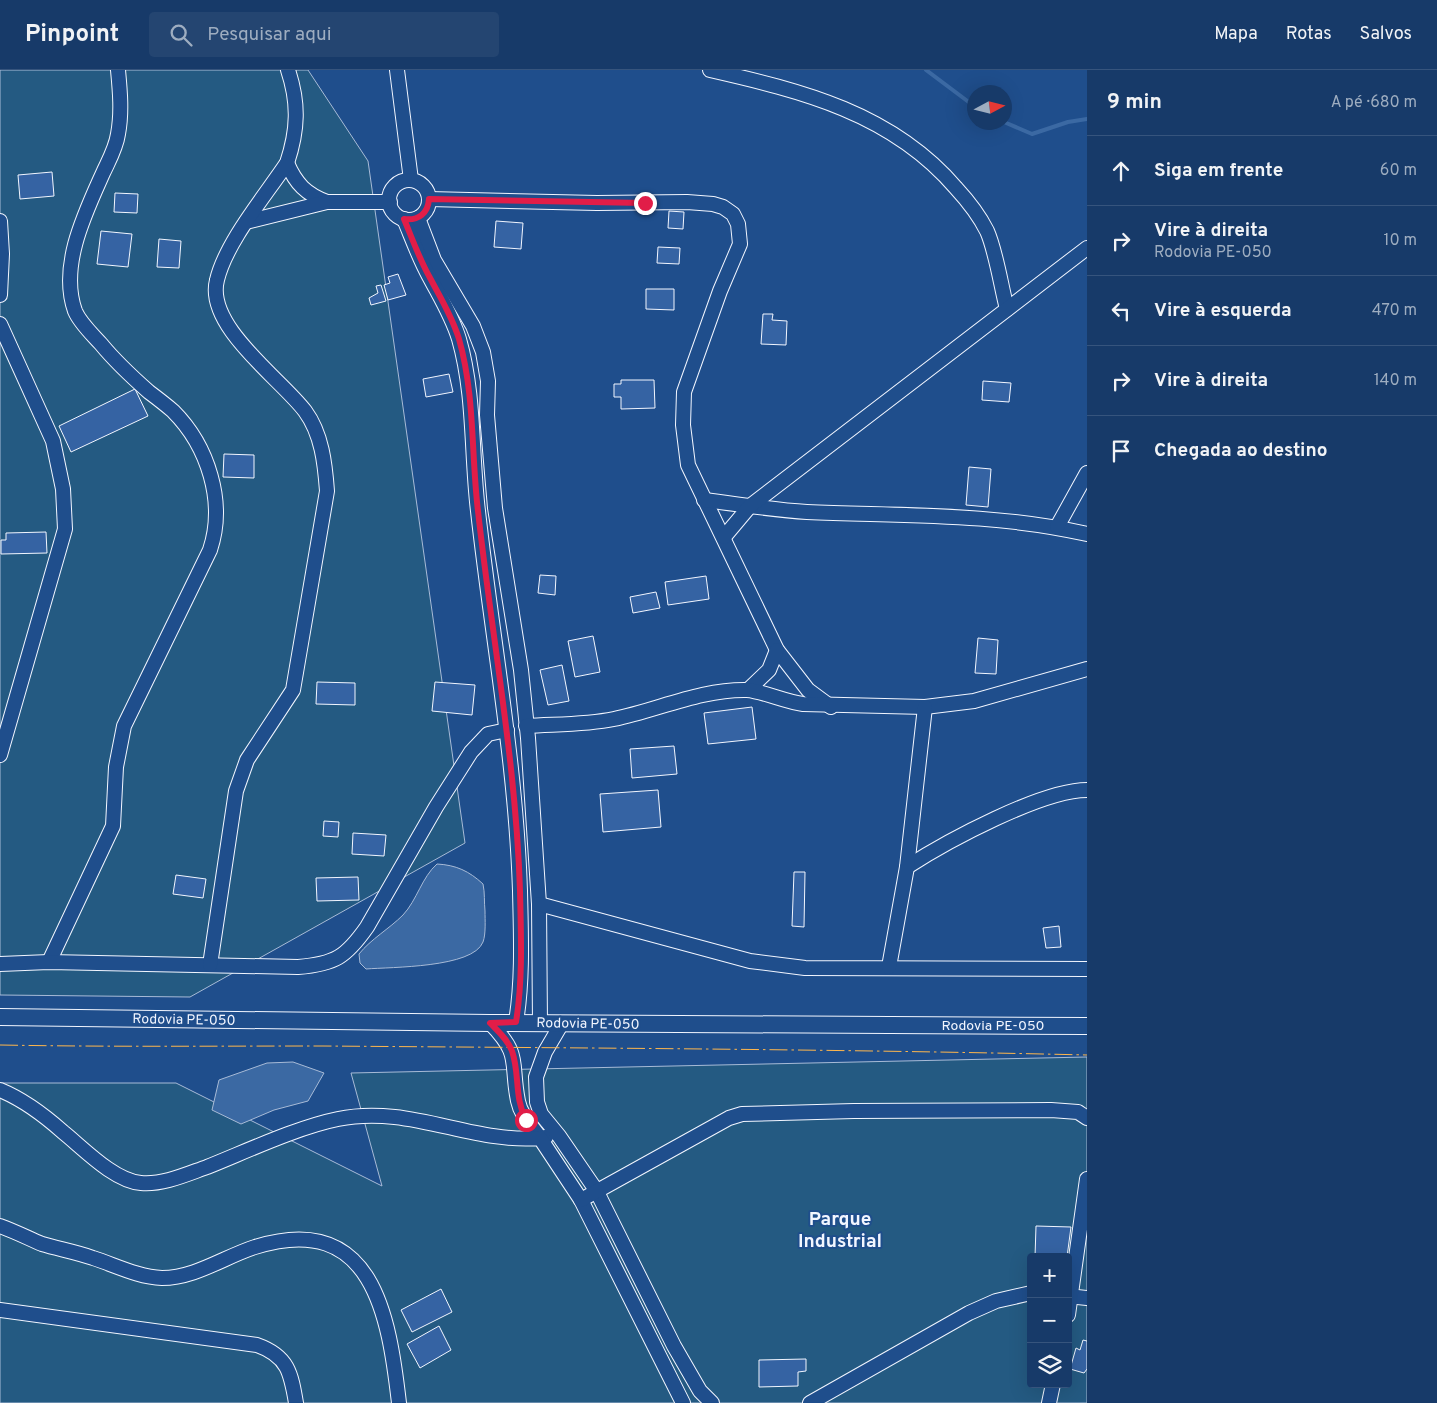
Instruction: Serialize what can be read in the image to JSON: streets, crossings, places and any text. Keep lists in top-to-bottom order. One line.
{"streets":{"main road":["Rodovia PE-050"]},"districts":["Parque Industrial"],"north":"right","page":{"header":"Pinpoint","search":"Pesquisar aqui","nav":["Mapa","Rotas","Salvos"],"heading":["9 min","A pé · 680 m"],"list":[["Siga em frente","60 m"],["Vire à direita","Rodovia PE-050","10 m"],["Vire à esquerda","470 m"],["Vire à direita","140 m"],"Chegada ao destino"],"map_buttons":["+","−"]}}
